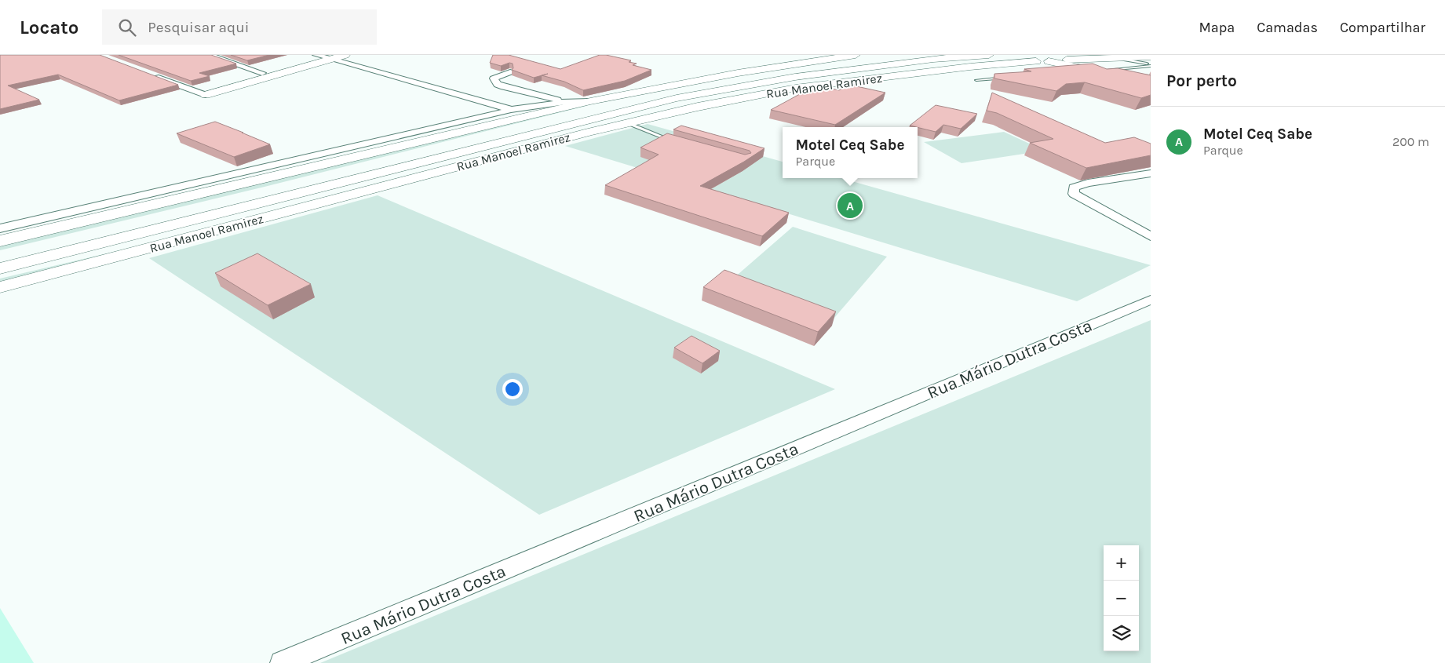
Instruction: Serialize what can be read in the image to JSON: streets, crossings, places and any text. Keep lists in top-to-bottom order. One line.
{"streets":{"main road":["Rua Manoel Ramirez"],"street":["Rua Mário Dutra Costa"]},"page":{"header":"Locato","search":"Pesquisar aqui","nav":["Mapa","Camadas","Compartilhar"],"heading":"Por perto","list":[{"mark":"A","name":"Motel Ceq Sabe","note":"Parque","value":"200 m"}],"popup":["Motel Ceq Sabe","Parque"],"pins":"A","map_buttons":["+","−"]}}
